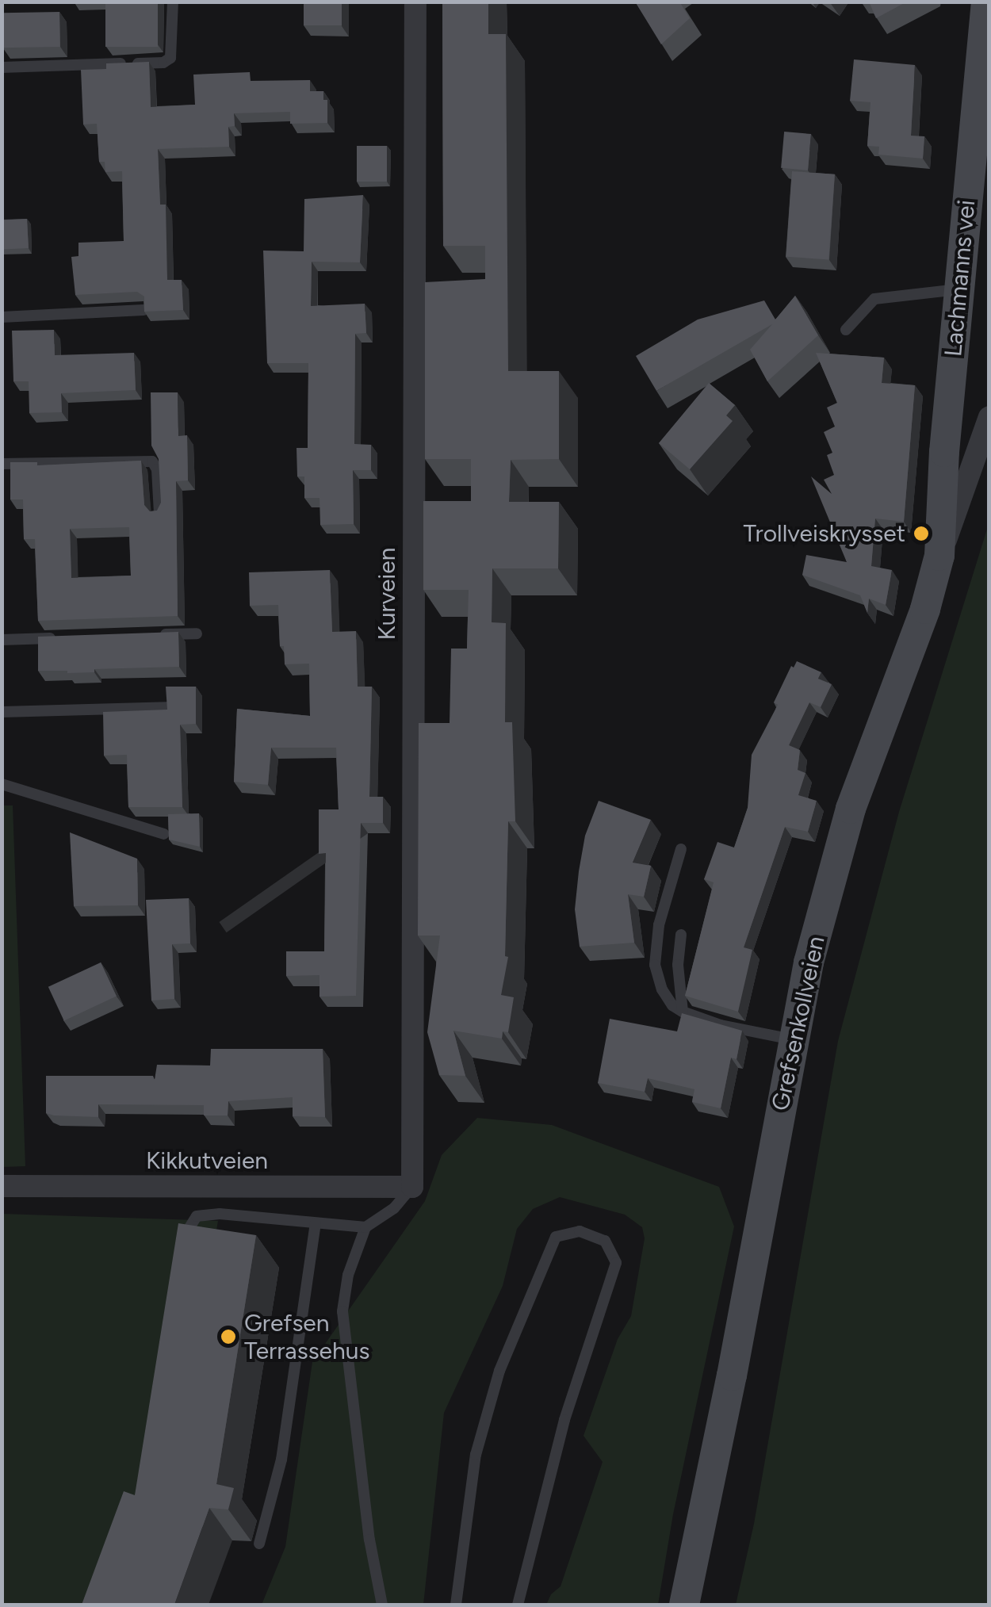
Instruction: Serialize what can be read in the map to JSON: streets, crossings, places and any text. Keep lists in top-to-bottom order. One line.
{"streets":{"street":["Lachmanns vei","Kurveien","Grefsenkollveien","Kikkutveien"]},"crossings":[["Lachmanns vei","Grefsenkollveien"],["Kurveien","Kikkutveien"]],"places":["Trollveiskrysset","Grefsen Terrassehus"]}
